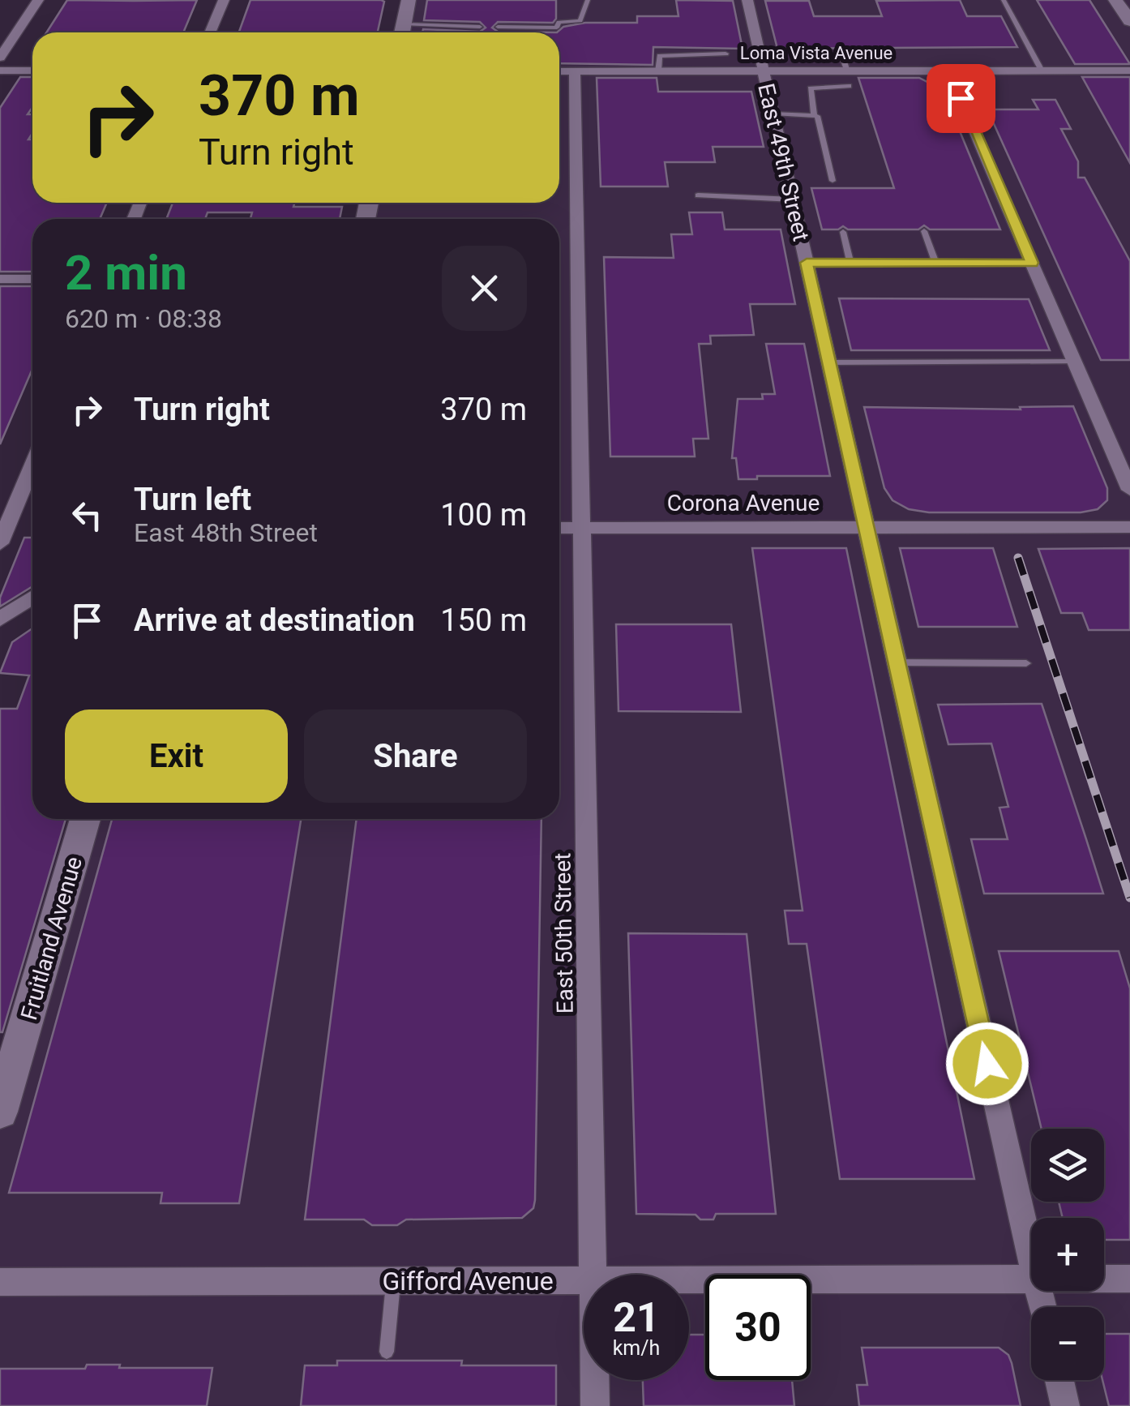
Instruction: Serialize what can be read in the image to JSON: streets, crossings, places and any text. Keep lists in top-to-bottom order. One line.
{"streets":{"street":["Loma Vista Avenue","East 49th Street","Corona Avenue","East 50th Street","Fruitland Avenue","Gifford Avenue"]},"crossings":[["Loma Vista Avenue","East 49th Street"],["Loma Vista Avenue","East 50th Street"],["East 49th Street","Corona Avenue"],["Corona Avenue","East 50th Street"]],"page":{"turn":["370 m","Turn right"],"heading":["2 min","620 m · 08:38"],"list":[{"name":"Turn right","value":"370 m"},{"name":"Turn left","note":"East 48th Street","value":"100 m"},{"name":"Arrive at destination","value":"150 m"}],"buttons":["Exit","Share"],"map_buttons":["+","−"],"speed":"21 km/h","limit":"30"}}
